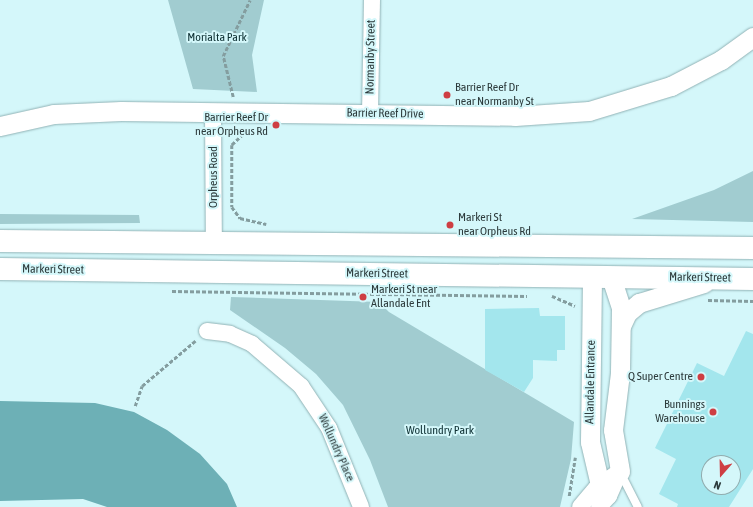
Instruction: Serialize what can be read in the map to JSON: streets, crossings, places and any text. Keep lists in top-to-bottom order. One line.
{"streets":{"main road":["Markeri Street"],"street":["Normanby Street","Barrier Reef Drive","Orpheus Road","Allandale Entrance","Wollundry Place"]},"crossings":[["Normanby Street","Barrier Reef Drive"],["Barrier Reef Drive","Orpheus Road"],["Markeri Street","Allandale Entrance"]],"parks":["Morialta Park","Wollundry Park"],"places":["Barrier Reef Dr near Normanby St","Barrier Reef Dr near Orpheus Rd","Markeri St near Orpheus Rd","Markeri St near Allandale Ent","Q Super Centre","Bunnings Warehouse"],"north":"bottom"}
